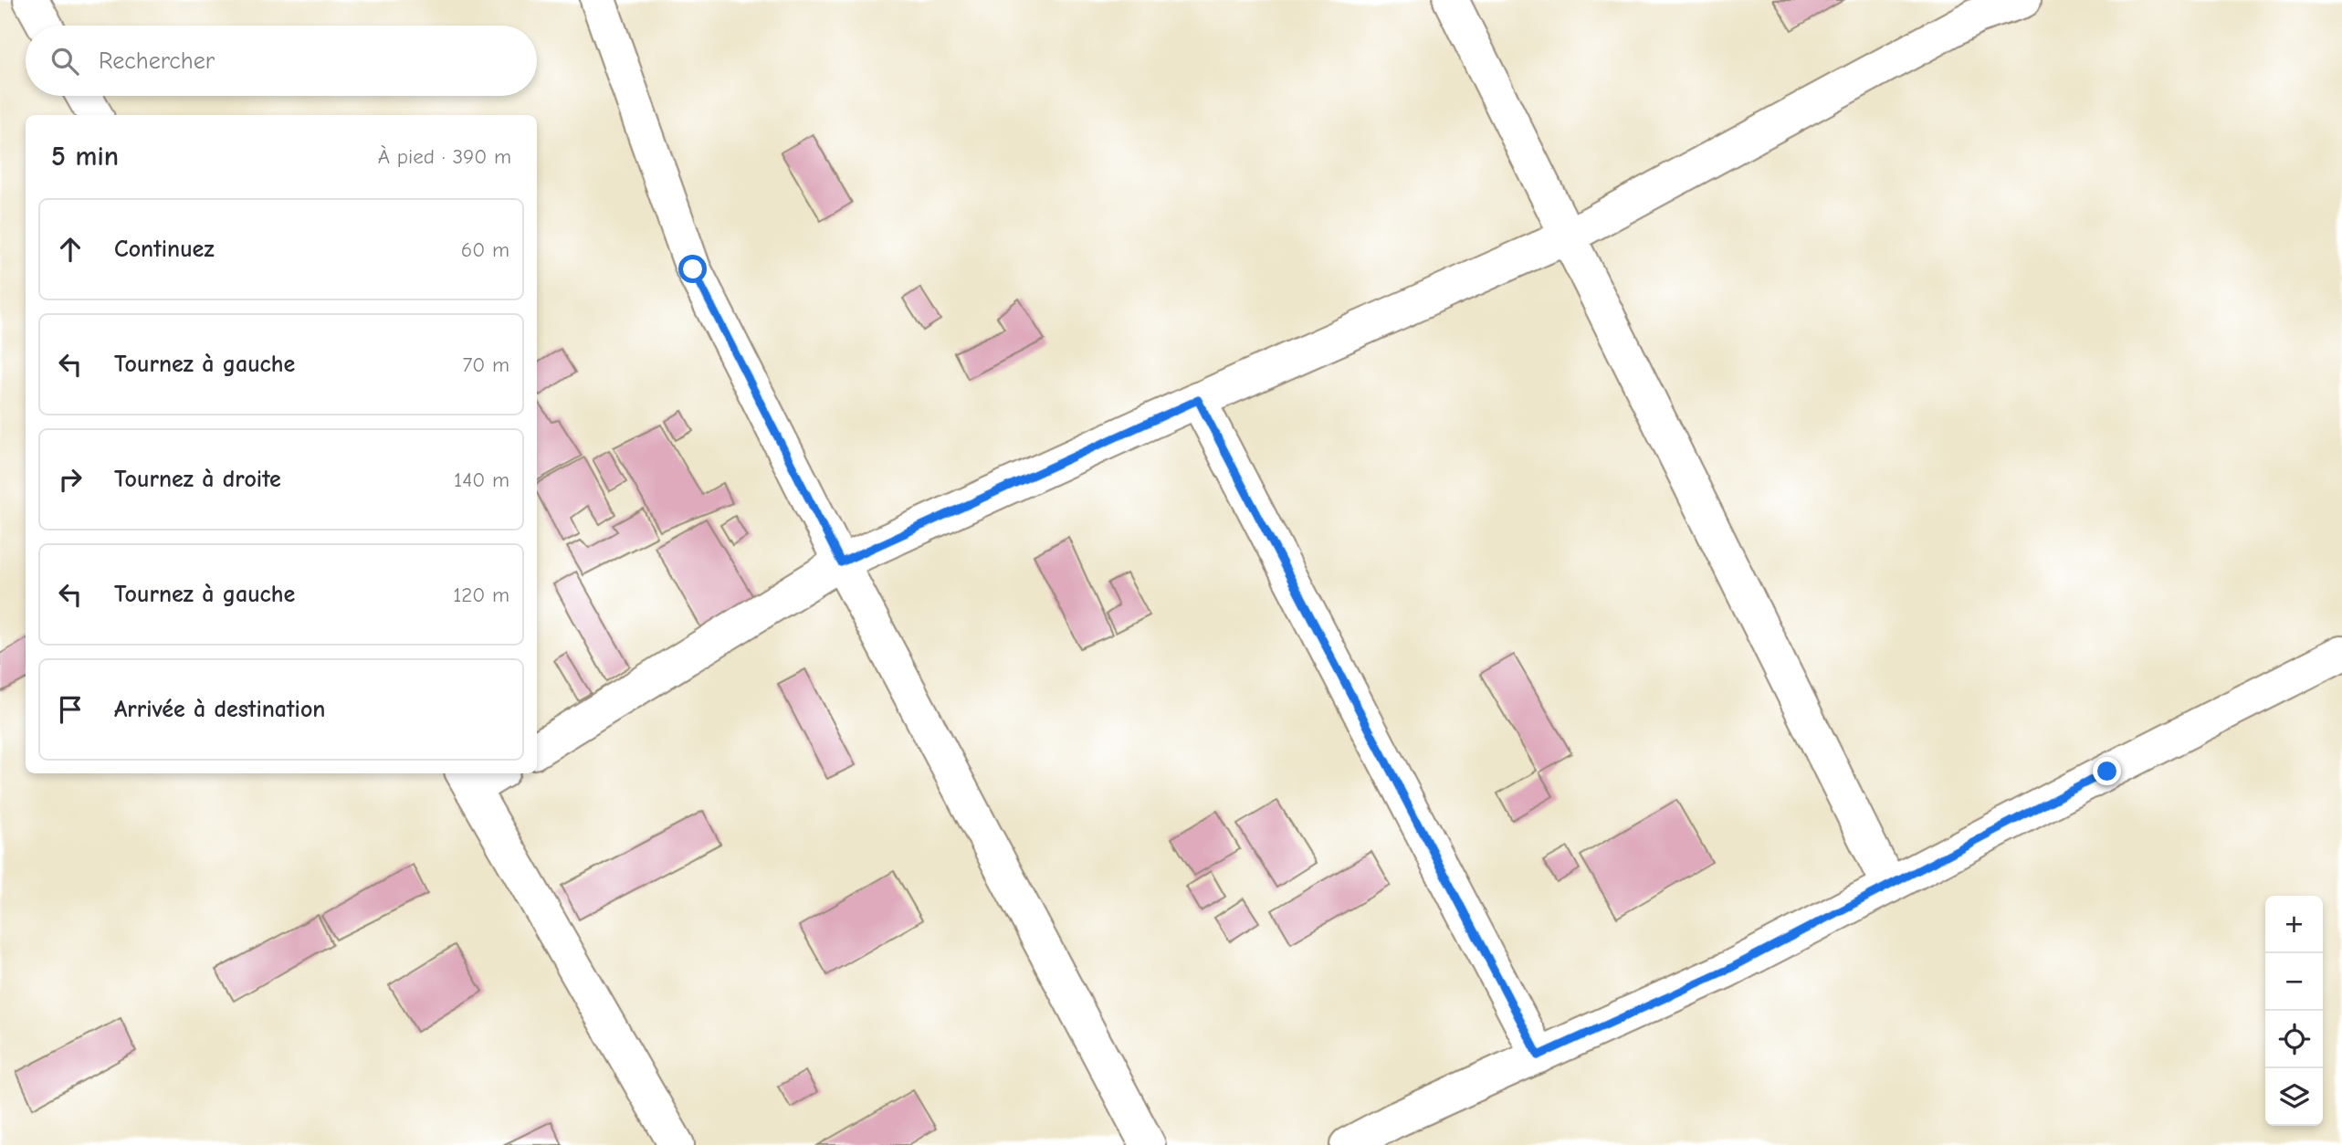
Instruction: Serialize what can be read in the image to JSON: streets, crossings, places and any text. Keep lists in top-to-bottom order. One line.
{"page":{"search":"Rechercher","heading":["5 min","À pied · 390 m"],"list":[["Continuez","60 m"],["Tournez à gauche","70 m"],["Tournez à droite","140 m"],["Tournez à gauche","120 m"],"Arrivée à destination"],"map_buttons":["+","−"]}}
